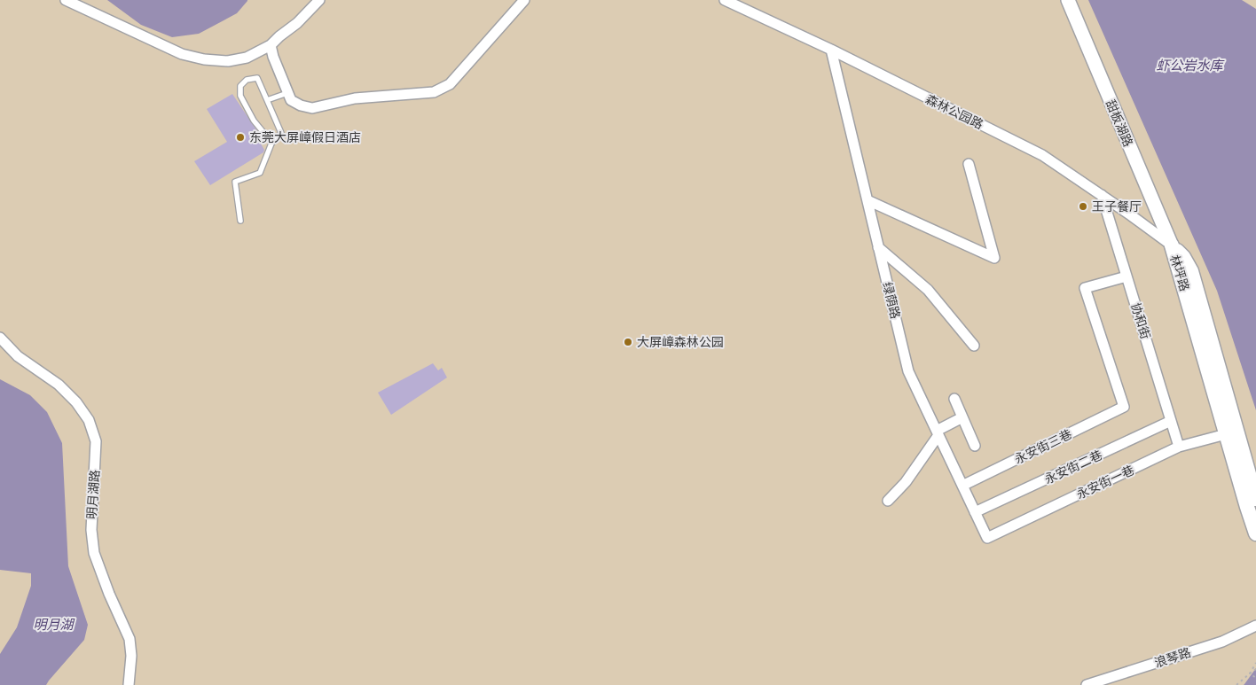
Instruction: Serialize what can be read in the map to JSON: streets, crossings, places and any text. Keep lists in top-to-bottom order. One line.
{"streets":{"main road":["林坪路"],"street":["森林公园路","甜板湖路","绿荫路","协和街","永安街三巷","永安街二巷","永安街一巷","明月湖路","浪琴路"]},"crossings":[["森林公园路","甜板湖路"],["森林公园路","林坪路"],["森林公园路","绿荫路"],["森林公园路","协和街"],["甜板湖路","林坪路"],["林坪路","永安街一巷"],["绿荫路","永安街三巷"],["绿荫路","永安街二巷"],["绿荫路","永安街一巷"],["协和街","永安街三巷"],["协和街","永安街二巷"],["协和街","永安街一巷"]],"water":["虾公岩水库","明月湖"],"places":["东莞大屏嶂假日酒店","王子餐厅","大屏嶂森林公园"]}
